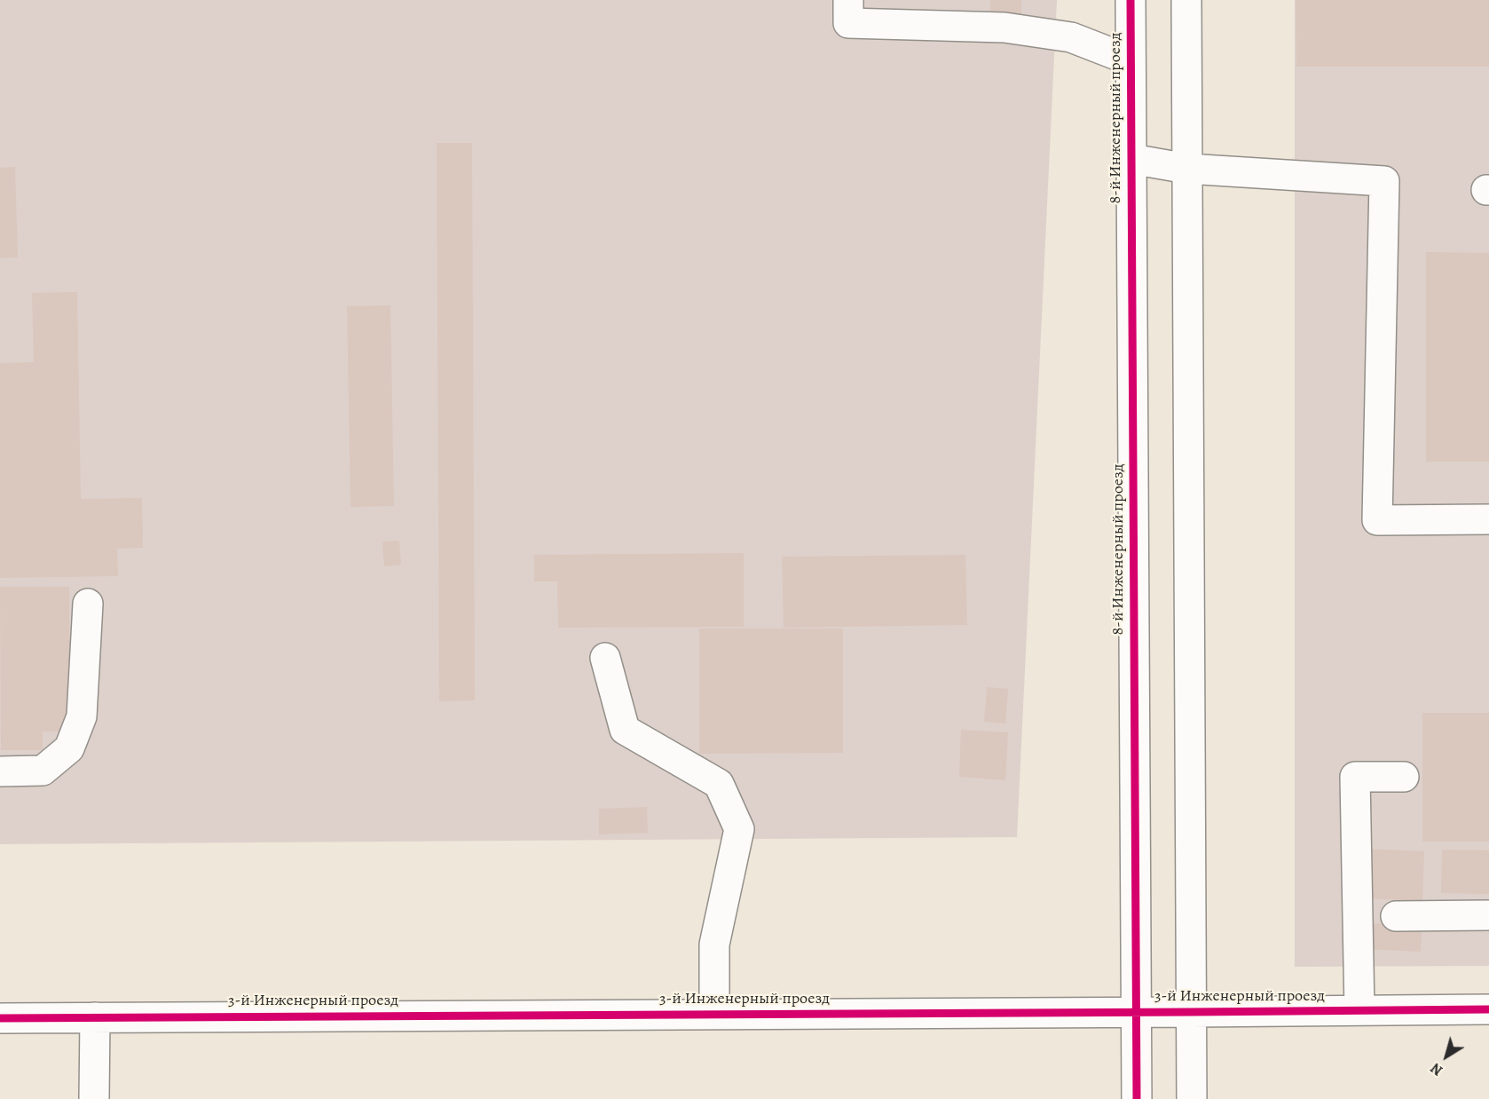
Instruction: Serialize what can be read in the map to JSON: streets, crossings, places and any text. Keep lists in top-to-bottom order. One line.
{"streets":{"street":["8-й Инженерный проезд","3-й Инженерный проезд"]},"crossings":[["8-й Инженерный проезд","3-й Инженерный проезд"]],"north":"bottom left"}
